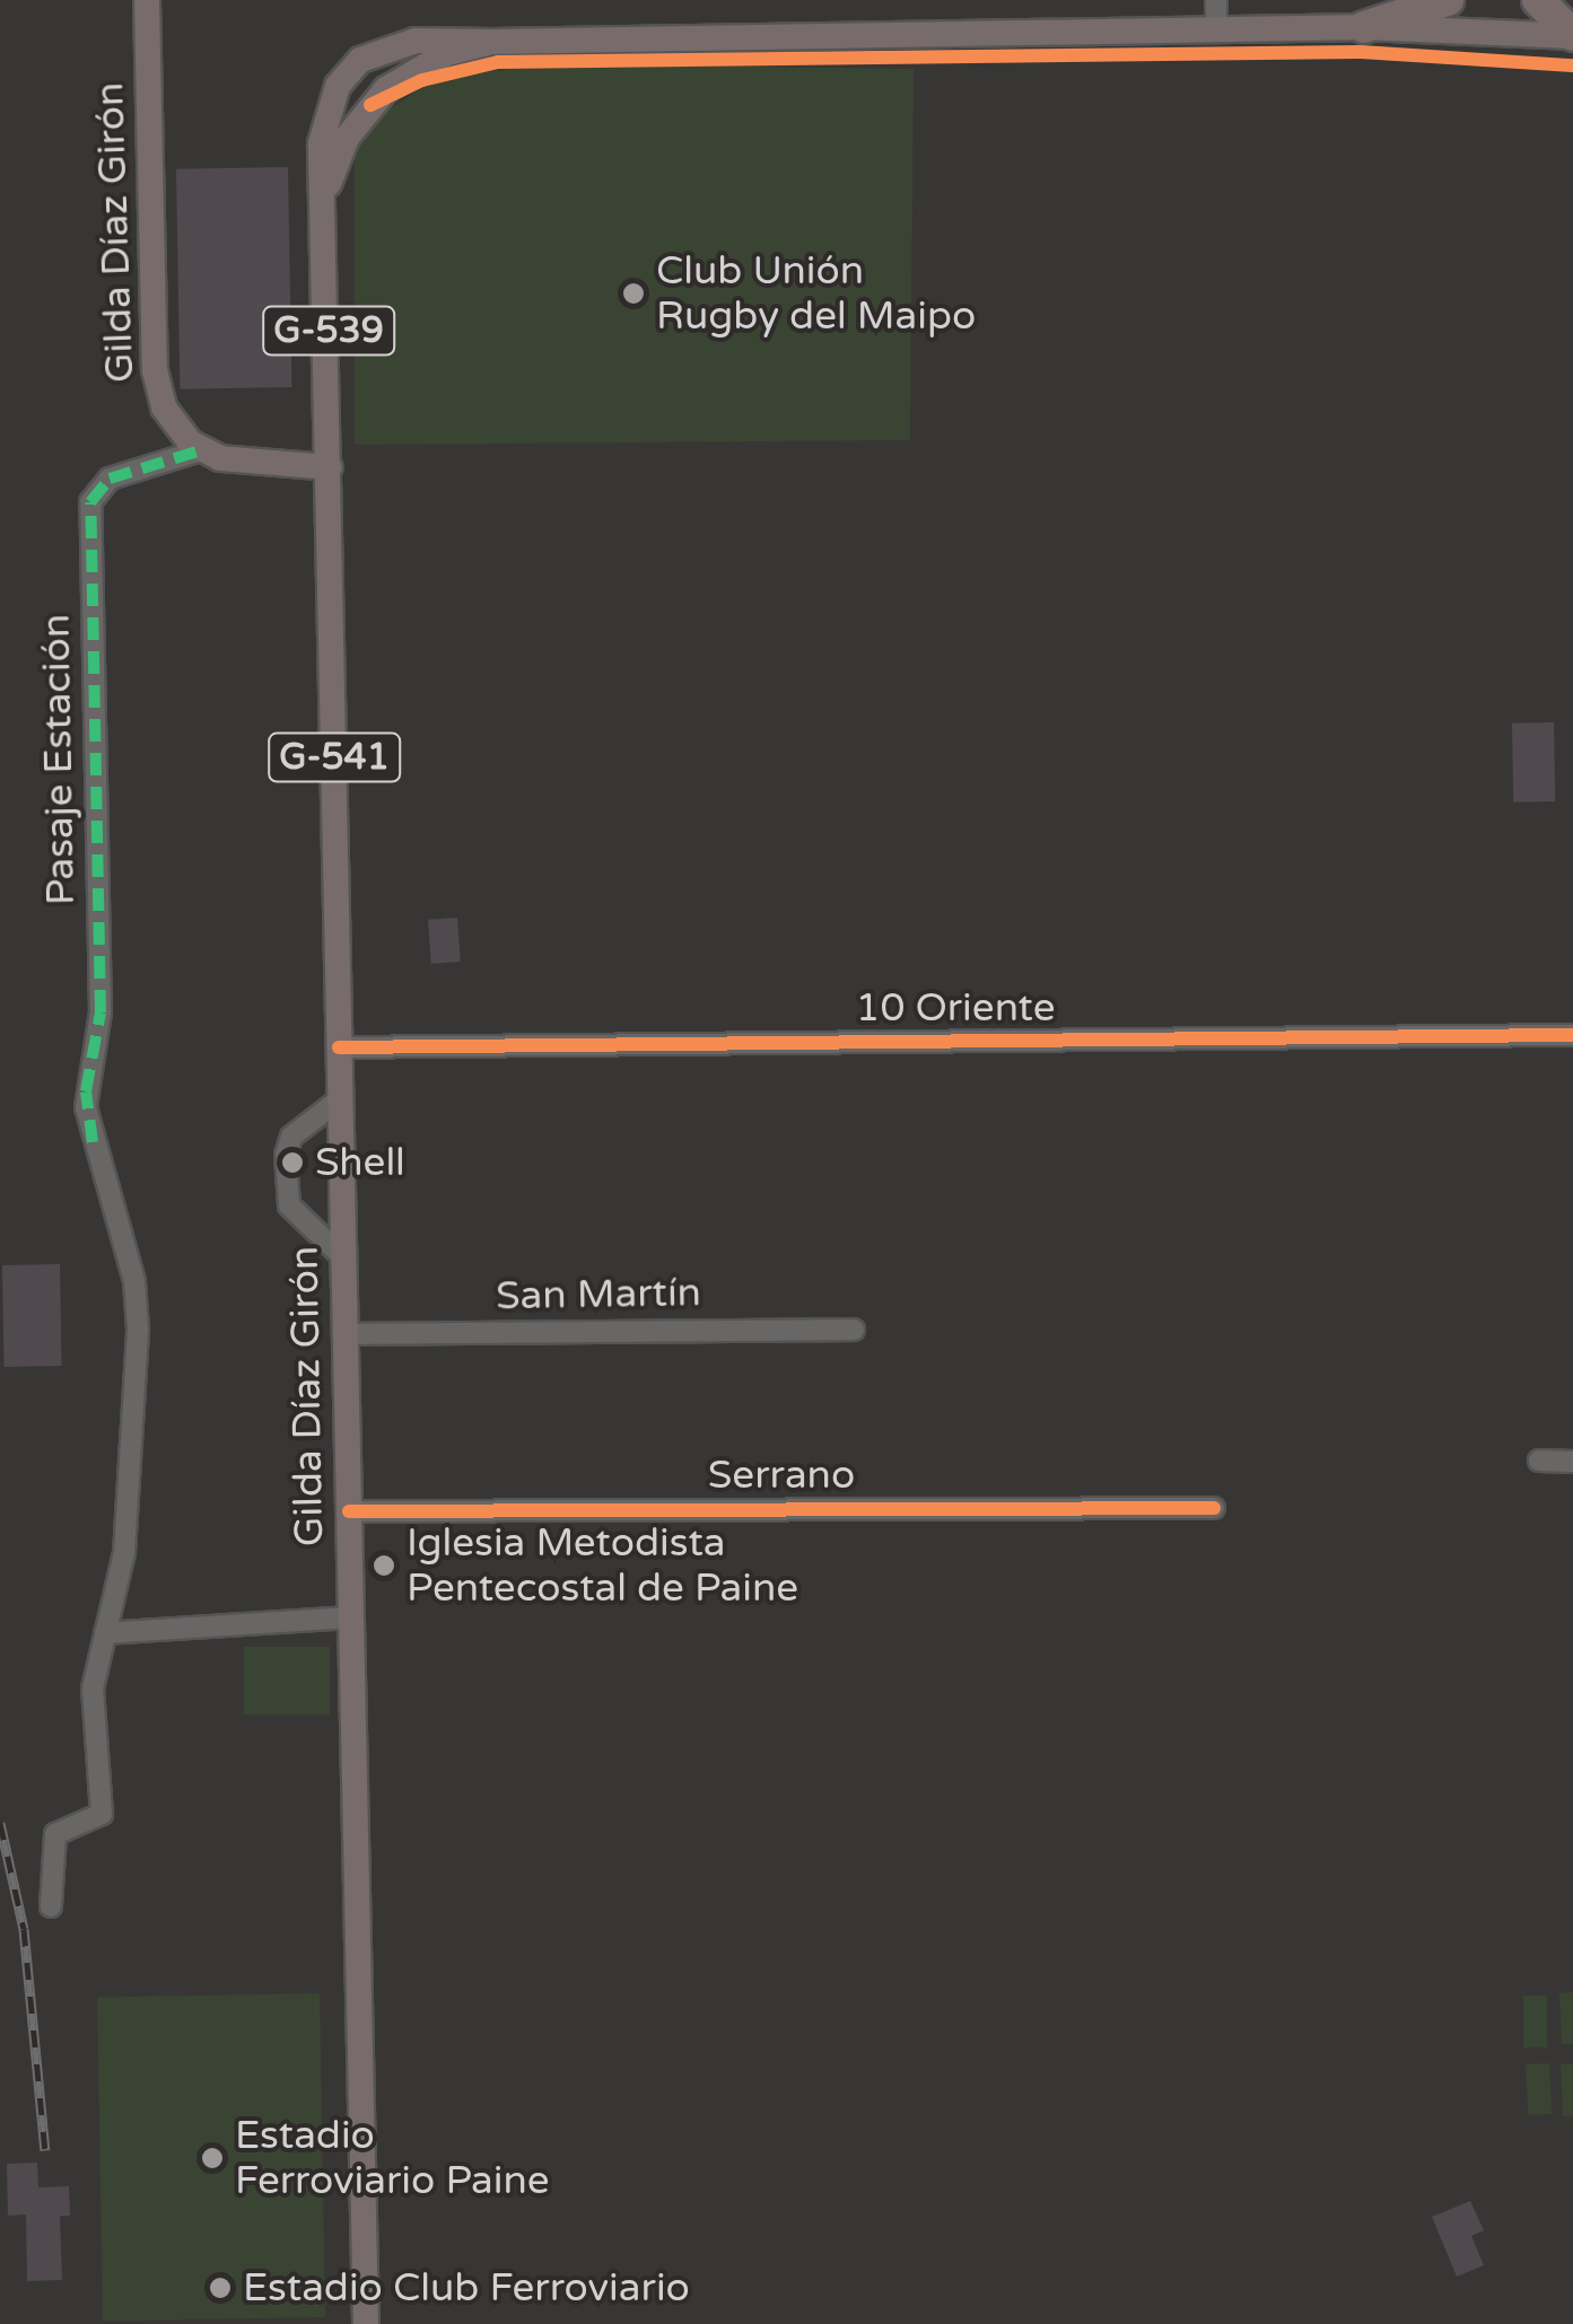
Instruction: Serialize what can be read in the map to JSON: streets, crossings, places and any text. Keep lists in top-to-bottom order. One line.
{"streets":{"main road":["Gilda Díaz Girón","G-539","G-541"],"street":["Pasaje Estación","10 Oriente","San Martín","Serrano"]},"crossings":[["Gilda Díaz Girón","Pasaje Estación"],["Gilda Díaz Girón","10 Oriente"],["Gilda Díaz Girón","San Martín"],["Gilda Díaz Girón","Serrano"]],"places":["Club Unión Rugby del Maipo","Shell","Iglesia Metodista Pentecostal de Paine","Estadio Ferroviario Paine","Estadio Club Ferroviario"]}
